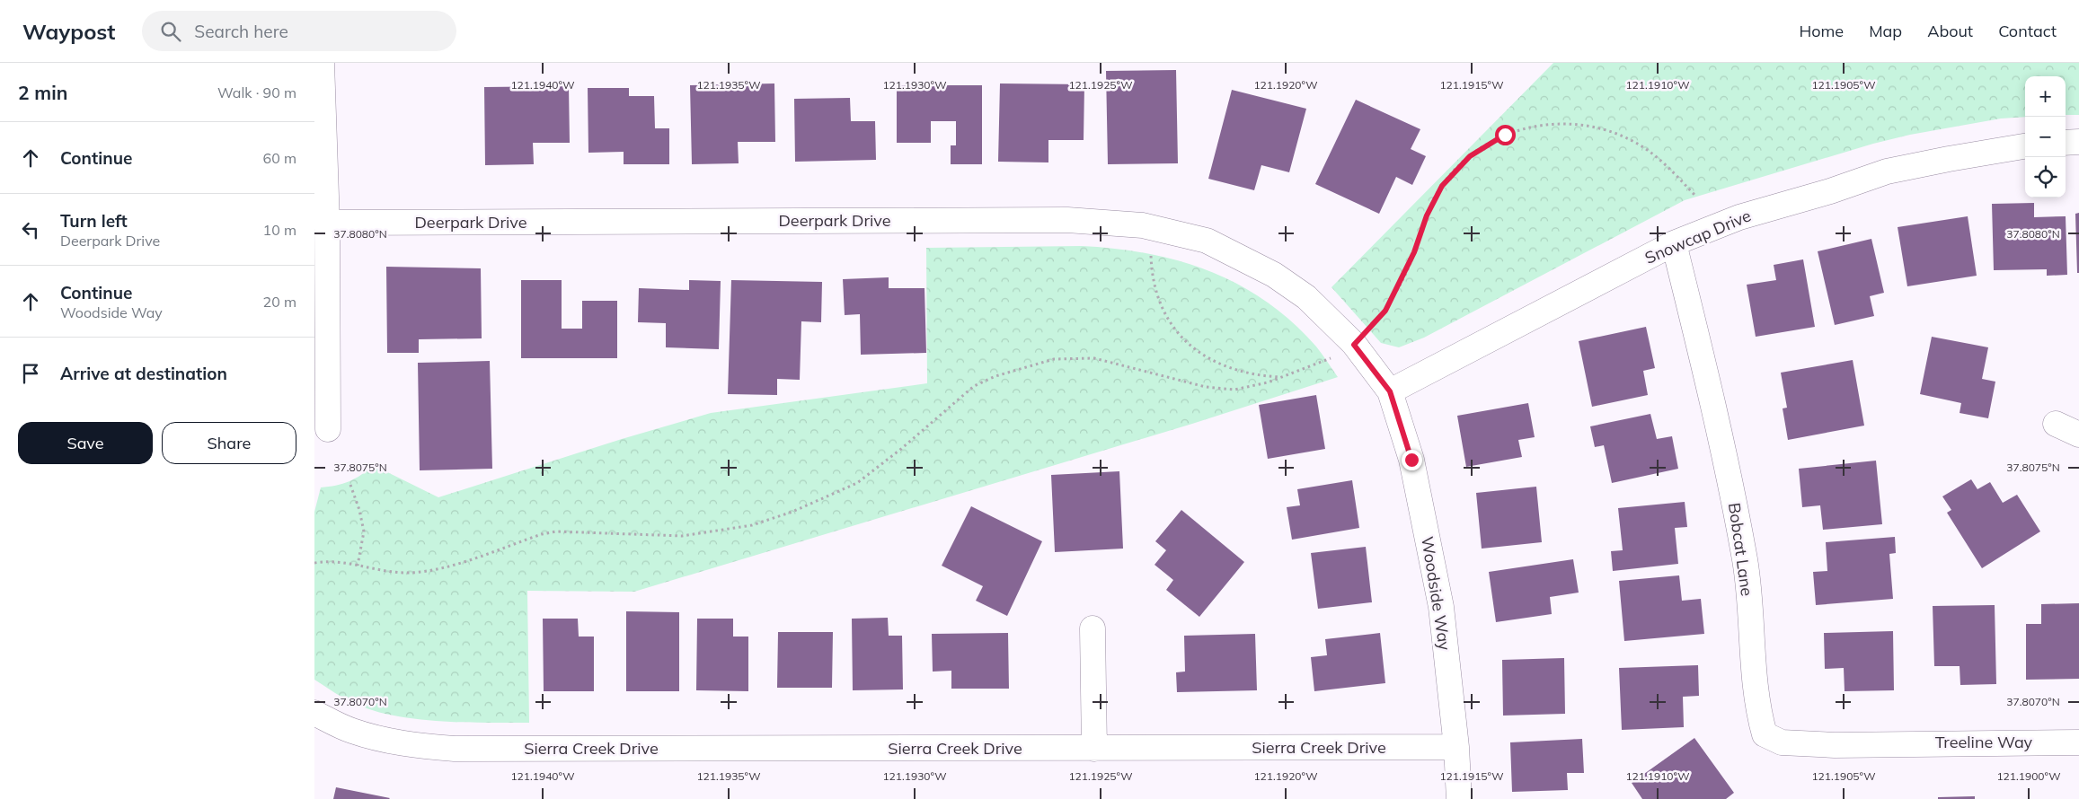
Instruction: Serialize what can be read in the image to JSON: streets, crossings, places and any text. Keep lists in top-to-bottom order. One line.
{"streets":{"street":["Deerpark Drive","Snowcap Drive","Bobcat Lane","Woodside Way","Treeline Way","Sierra Creek Drive"]},"crossings":[["Deerpark Drive","Snowcap Drive"],["Deerpark Drive","Woodside Way"],["Snowcap Drive","Bobcat Lane"],["Snowcap Drive","Woodside Way"],["Bobcat Lane","Treeline Way"],["Woodside Way","Sierra Creek Drive"]],"page":{"header":"Waypost","search":"Search here","nav":["Home","Map","About","Contact"],"heading":["2 min","Walk · 90 m"],"map_buttons":["+","−"],"list":[["Continue","60 m"],["Turn left","Deerpark Drive","10 m"],["Continue","Woodside Way","20 m"],"Arrive at destination"],"buttons":["Save","Share"]},"coordinates":["121.1940°W","121.1935°W","121.1930°W","121.1925°W","121.1920°W","121.1915°W","121.1910°W","121.1905°W","37.8080°N","37.8075°N","37.8070°N","121.1900°W"]}
